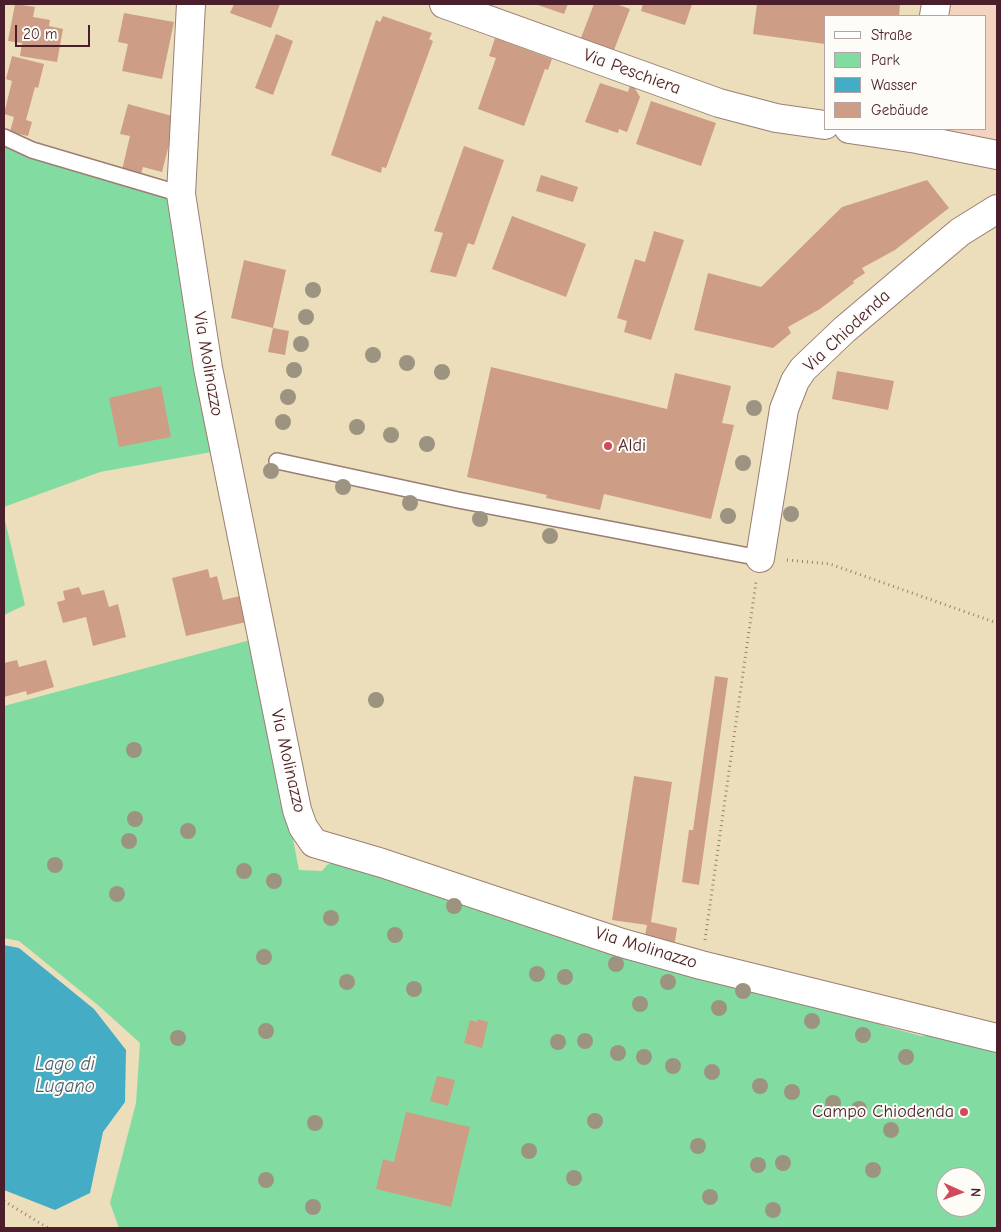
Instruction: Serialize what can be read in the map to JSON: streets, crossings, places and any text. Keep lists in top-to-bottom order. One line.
{"streets":{"street":["Via Peschiera","Via Chiodenda","Via Molinazzo"]},"water":["Lago di Lugano"],"places":["Aldi","Campo Chiodenda"],"legend":["Straße","Park","Wasser","Gebäude"],"scale_bar":"20 m","north":"right"}
